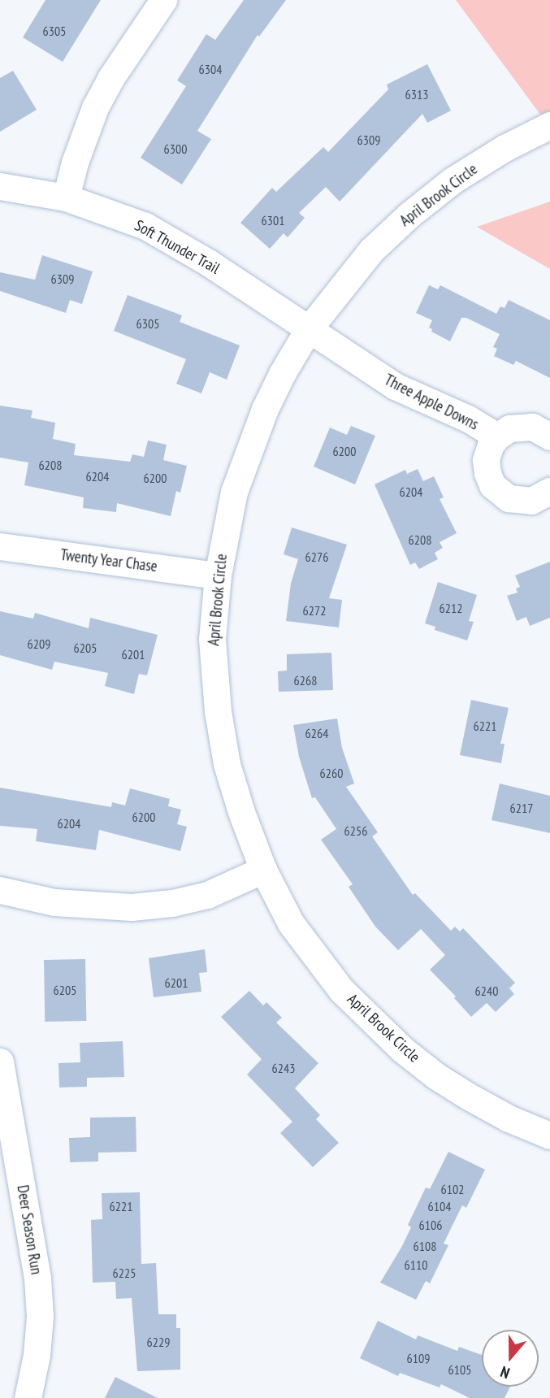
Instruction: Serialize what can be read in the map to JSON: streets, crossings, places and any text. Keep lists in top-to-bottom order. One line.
{"streets":{"street":["April Brook Circle","Soft Thunder Trail","Three Apple Downs","Twenty Year Chase","Deer Season Run"]},"crossings":[["April Brook Circle","Soft Thunder Trail"],["April Brook Circle","Three Apple Downs"],["April Brook Circle","Twenty Year Chase"],["Soft Thunder Trail","Three Apple Downs"]],"house_numbers":["6305","6304","6313","6309","6300","6301","6309","6305","6200","6208","6204","6200","6204","6208","6276","6212","6272","6209","6205","6201","6268","6221","6264","6260","6217","6200","6204","6256","6201","6205","6240","6243","6102","6221","6104","6106","6108","6110","6225","6229","6109","6105"],"north":"bottom"}
